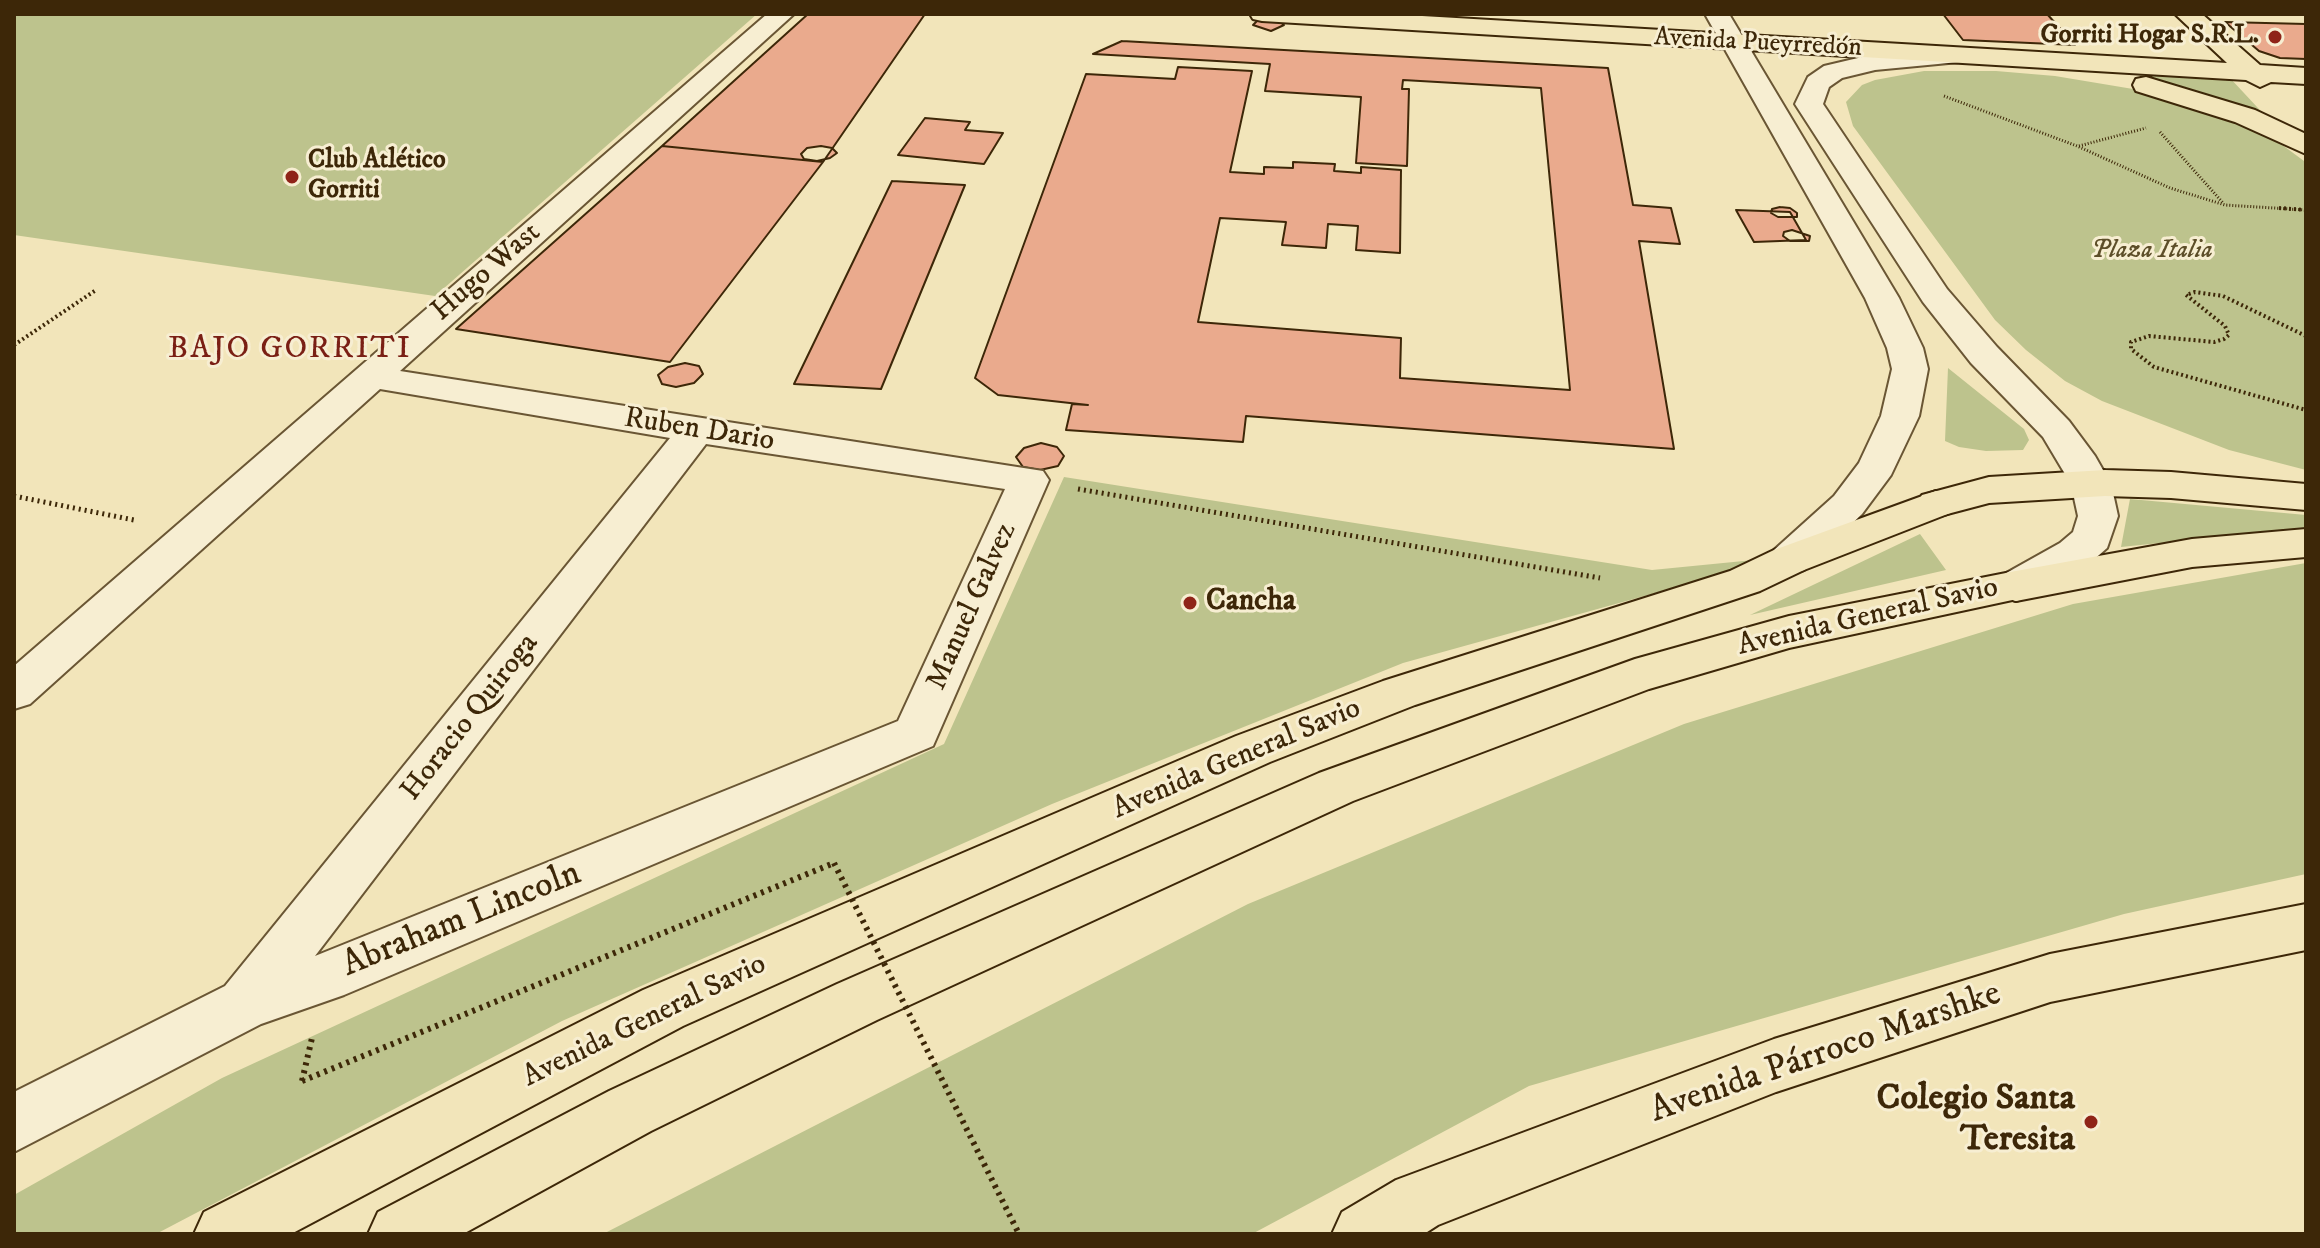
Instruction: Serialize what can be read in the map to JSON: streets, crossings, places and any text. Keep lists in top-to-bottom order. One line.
{"streets":{"main road":["Avenida Pueyrredón","Avenida General Savio","Avenida Párroco Marshke"],"street":["Hugo Wast","Ruben Dario","Manuel Galvez","Horacio Quiroga","Abraham Lincoln"]},"crossings":[["Hugo Wast","Ruben Dario"],["Ruben Dario","Manuel Galvez"],["Ruben Dario","Horacio Quiroga"],["Manuel Galvez","Abraham Lincoln"],["Horacio Quiroga","Abraham Lincoln"]],"districts":["BAJO GORRITI"],"parks":["Plaza Italia"],"places":["Gorriti Hogar S.R.L.","Club Atlético Gorriti","Cancha","Colegio Santa Teresita"]}
